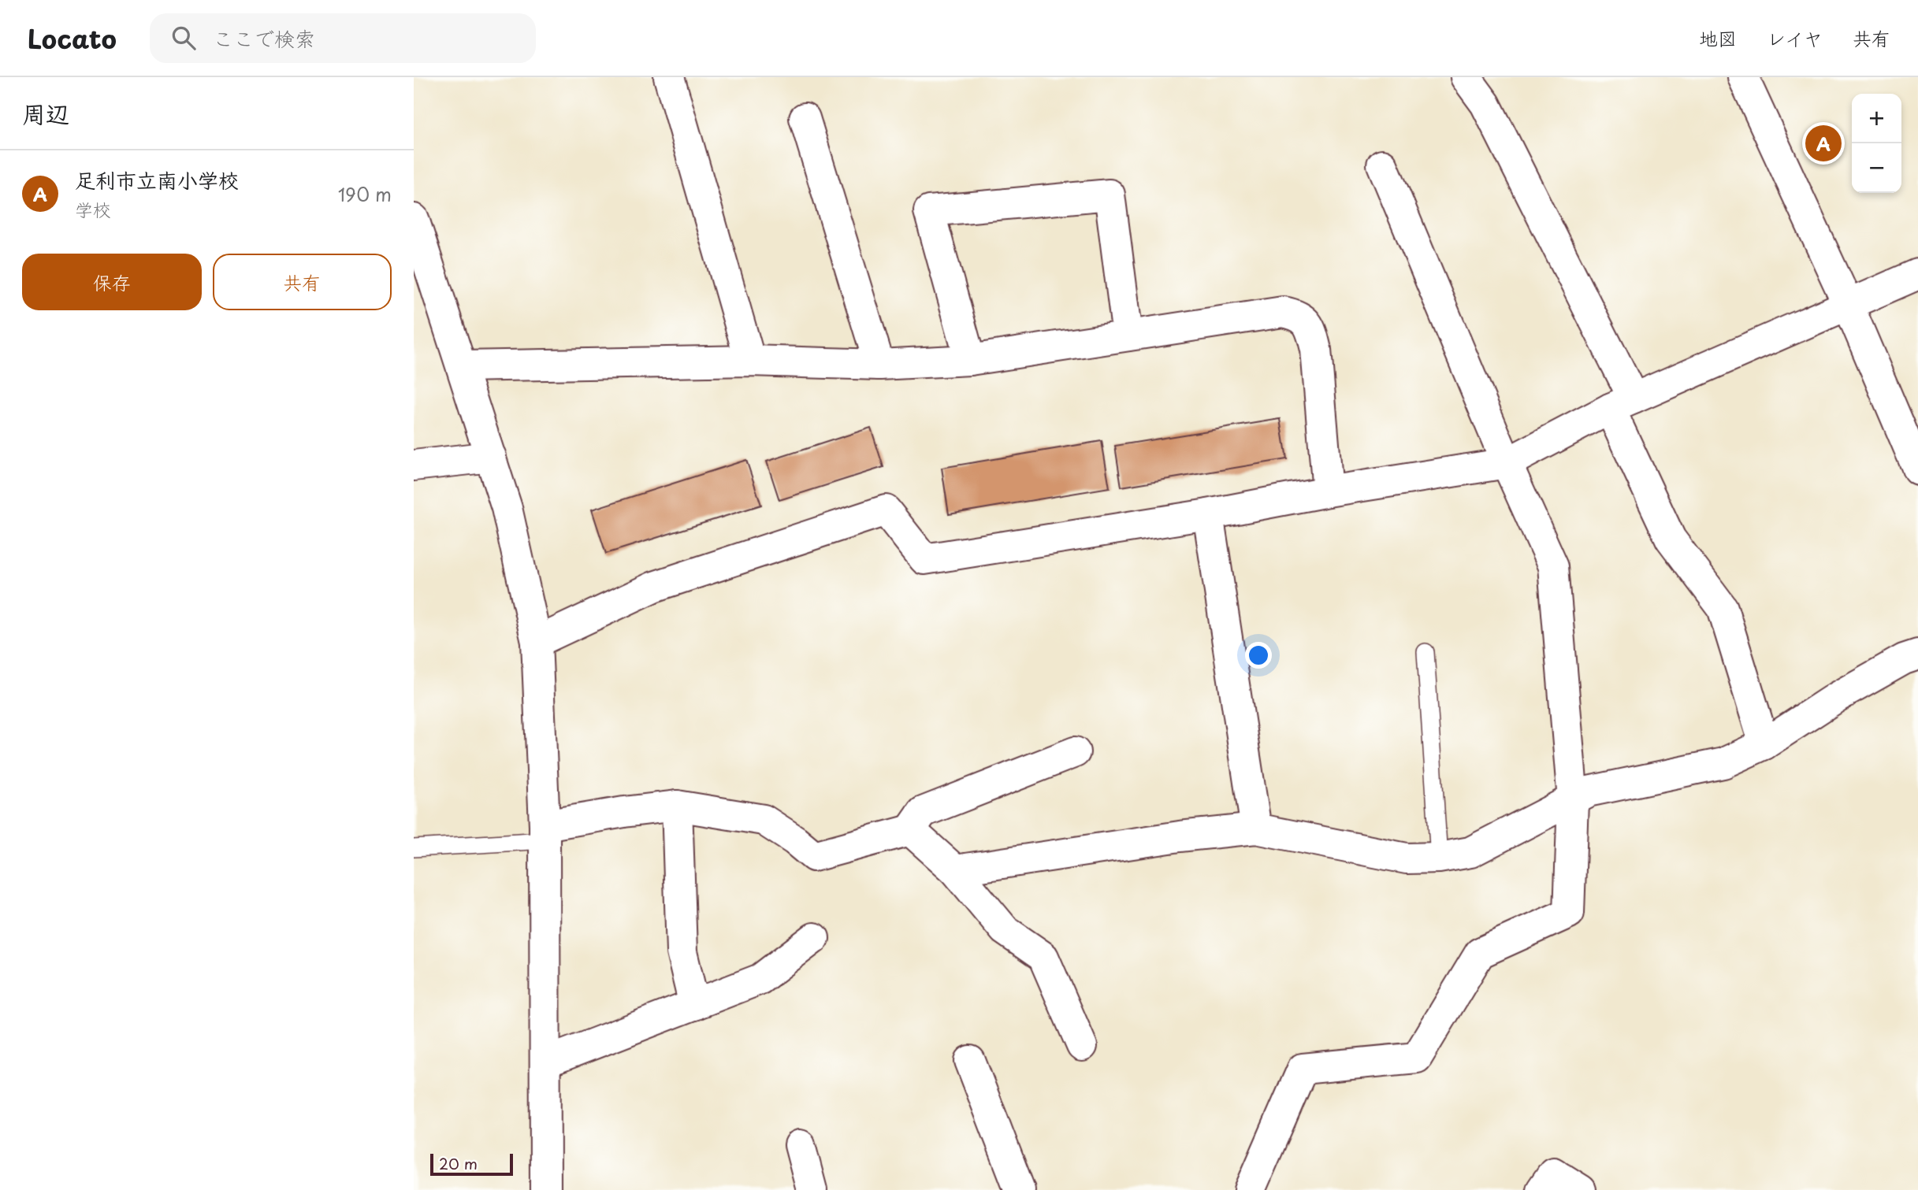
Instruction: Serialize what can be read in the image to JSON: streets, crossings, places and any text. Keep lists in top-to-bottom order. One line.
{"scale_bar":"20 m","page":{"header":"Locato","search":"ここで検索","nav":["地図","レイヤ","共有"],"heading":"周辺","map_buttons":["+","−"],"pins":"A","list":[{"mark":"A","name":"足利市立南小学校","note":"学校","value":"190 m"}],"buttons":["保存","共有"],"scale":"20 m"}}
